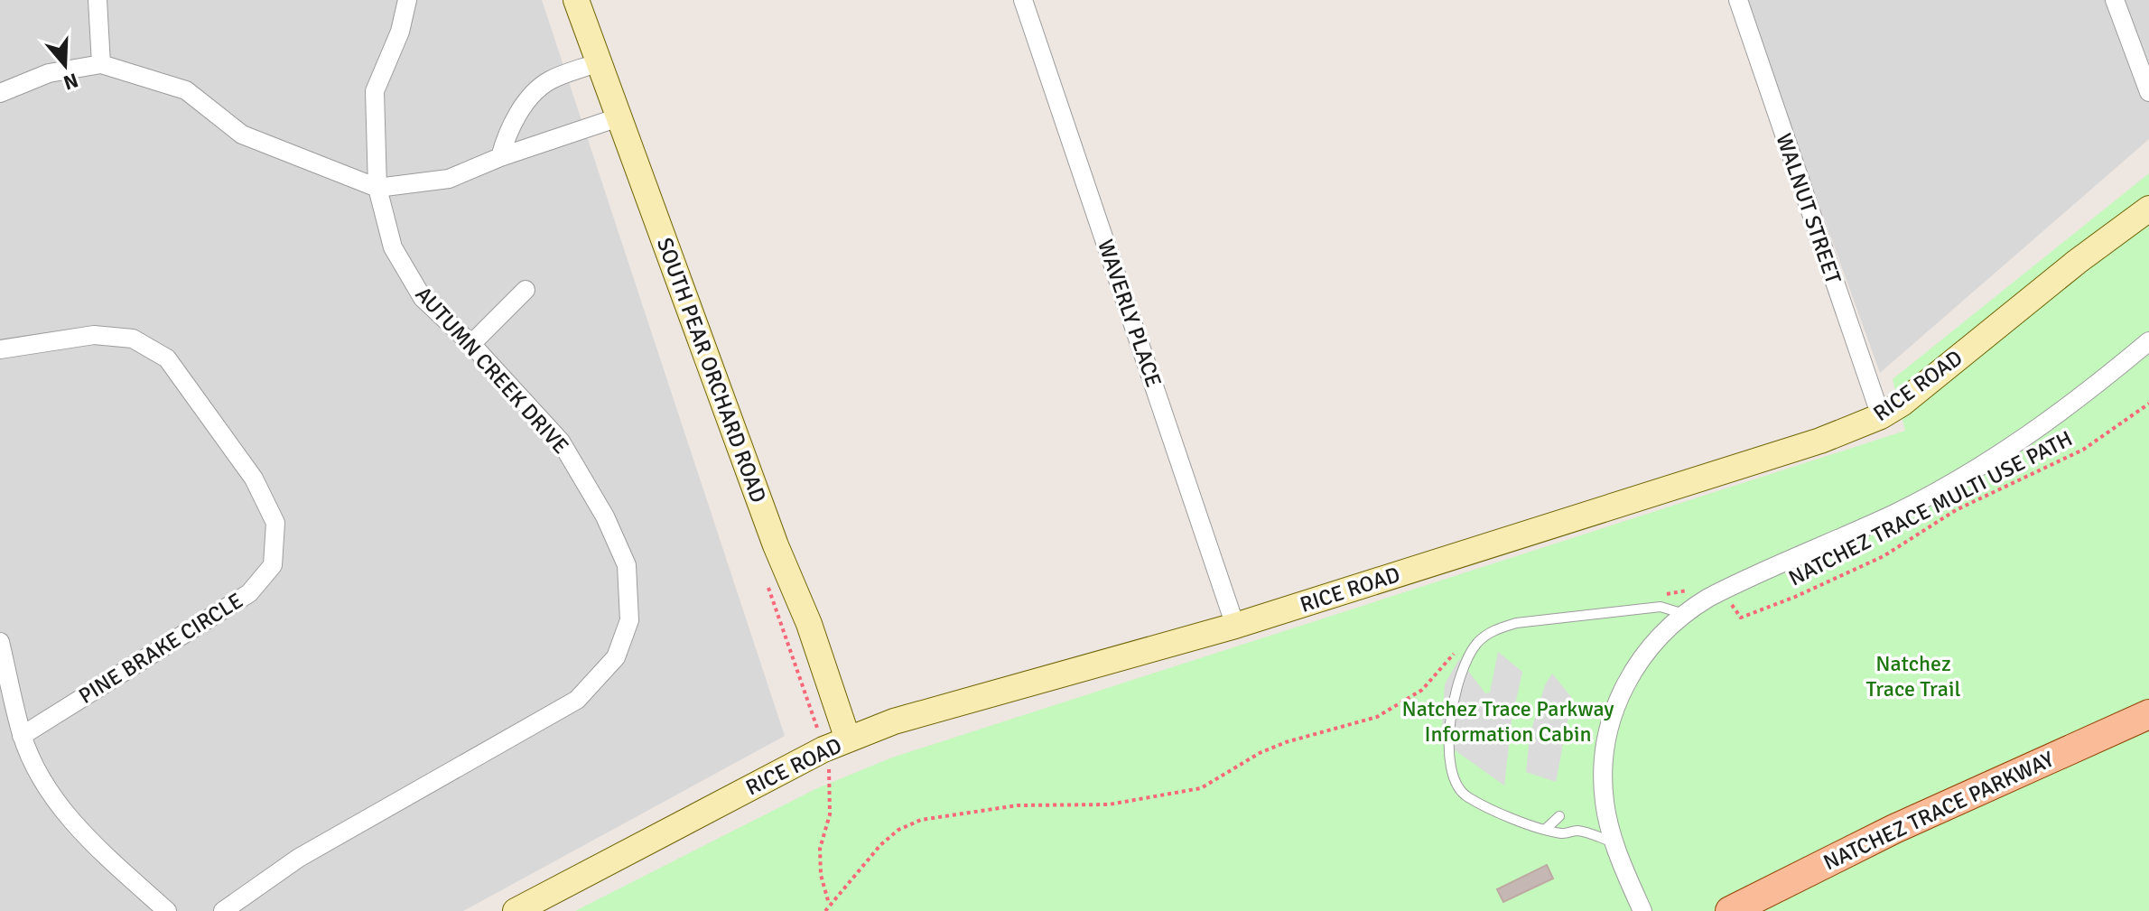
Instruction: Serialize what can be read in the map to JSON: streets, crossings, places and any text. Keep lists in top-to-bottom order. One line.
{"streets":{"main road":["NATCHEZ TRACE PARKWAY"],"street":["WALNUT STREET","WAVERLY PLACE","AUTUMN CREEK DRIVE","SOUTH PEAR ORCHARD ROAD","RICE ROAD","PINE BRAKE CIRCLE"],"path":["NATCHEZ TRACE MULTI USE PATH"]},"crossings":[["WALNUT STREET","RICE ROAD"],["WAVERLY PLACE","RICE ROAD"],["SOUTH PEAR ORCHARD ROAD","RICE ROAD"]],"parks":["Natchez Trace Trail","Natchez Trace Parkway Information Cabin"],"north":"bottom"}
